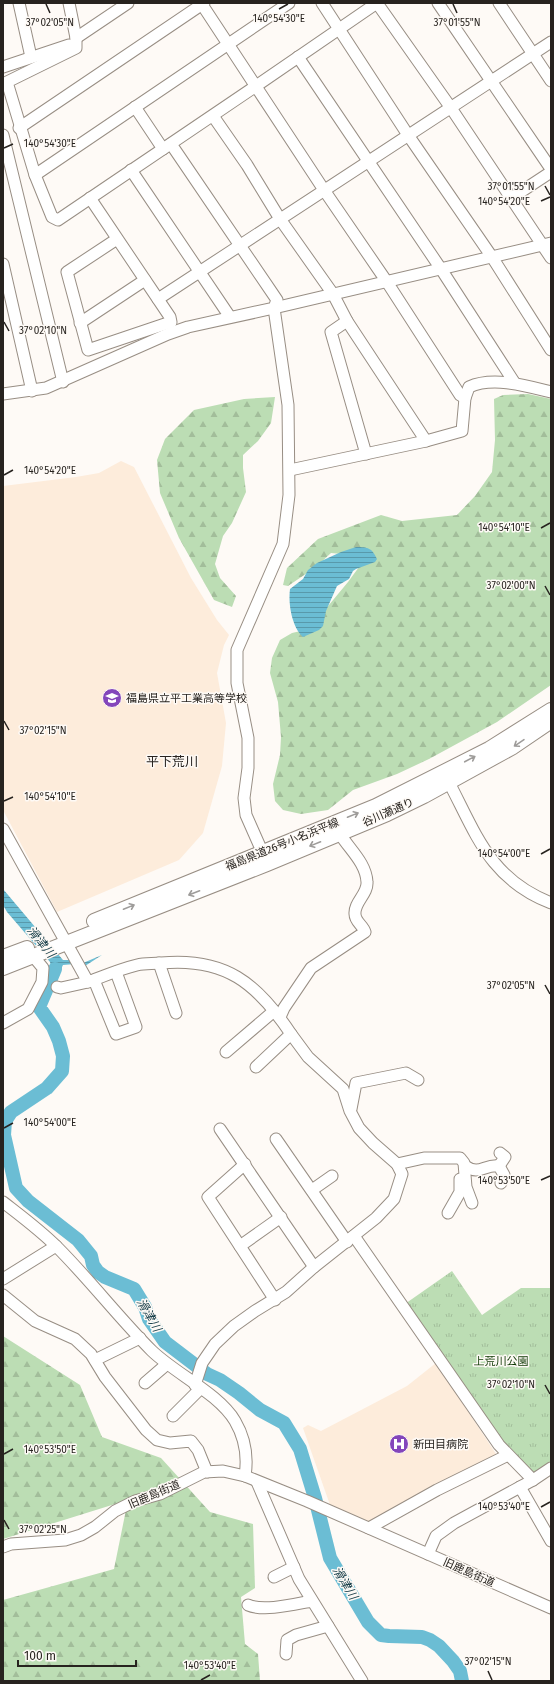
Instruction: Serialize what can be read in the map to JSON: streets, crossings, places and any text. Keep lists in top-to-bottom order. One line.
{"streets":{"main road":["谷川瀬通り","福島県道26号小名浜平線"],"street":["旧鹿島街道"]},"crossings":[["谷川瀬通り","福島県道26号小名浜平線"]],"one_way":["谷川瀬通り","福島県道26号小名浜平線"],"districts":["平下荒川"],"water":["滑津川"],"parks":["上荒川公園"],"places":{"school or university":["福島県立平工業高等学校"],"hospital":["新田目病院"]},"scale_bar":"100 m","coordinates":["140°54'30\"E","37°02'05\"N","37°01'55\"N","140°54'20\"E","37°02'10\"N","140°54'10\"E","37°02'00\"N","37°02'15\"N","140°54'00\"E","140°53'50\"E","140°53'40\"E","37°02'25\"N"]}
